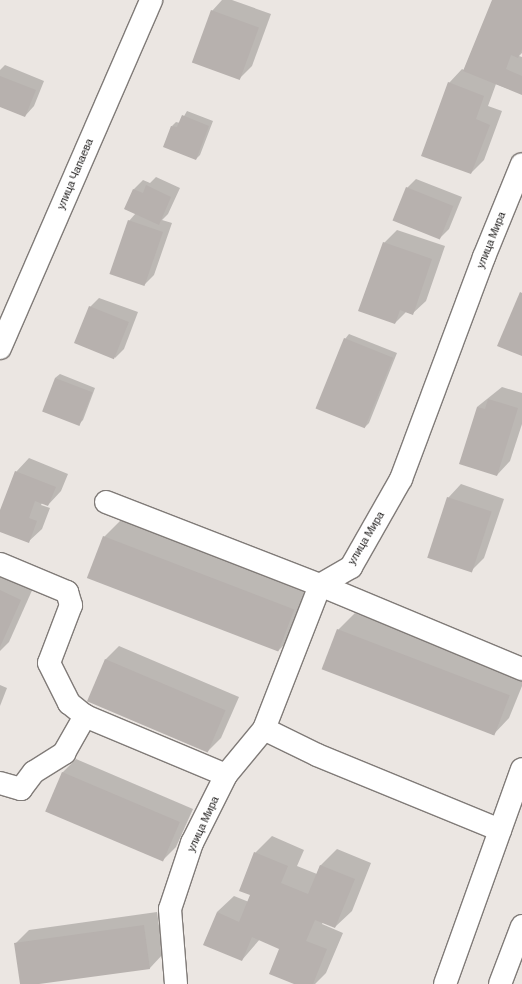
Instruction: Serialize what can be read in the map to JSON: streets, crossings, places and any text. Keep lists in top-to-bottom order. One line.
{"streets":{"street":["улица Чапаева","улица Мира"]}}
